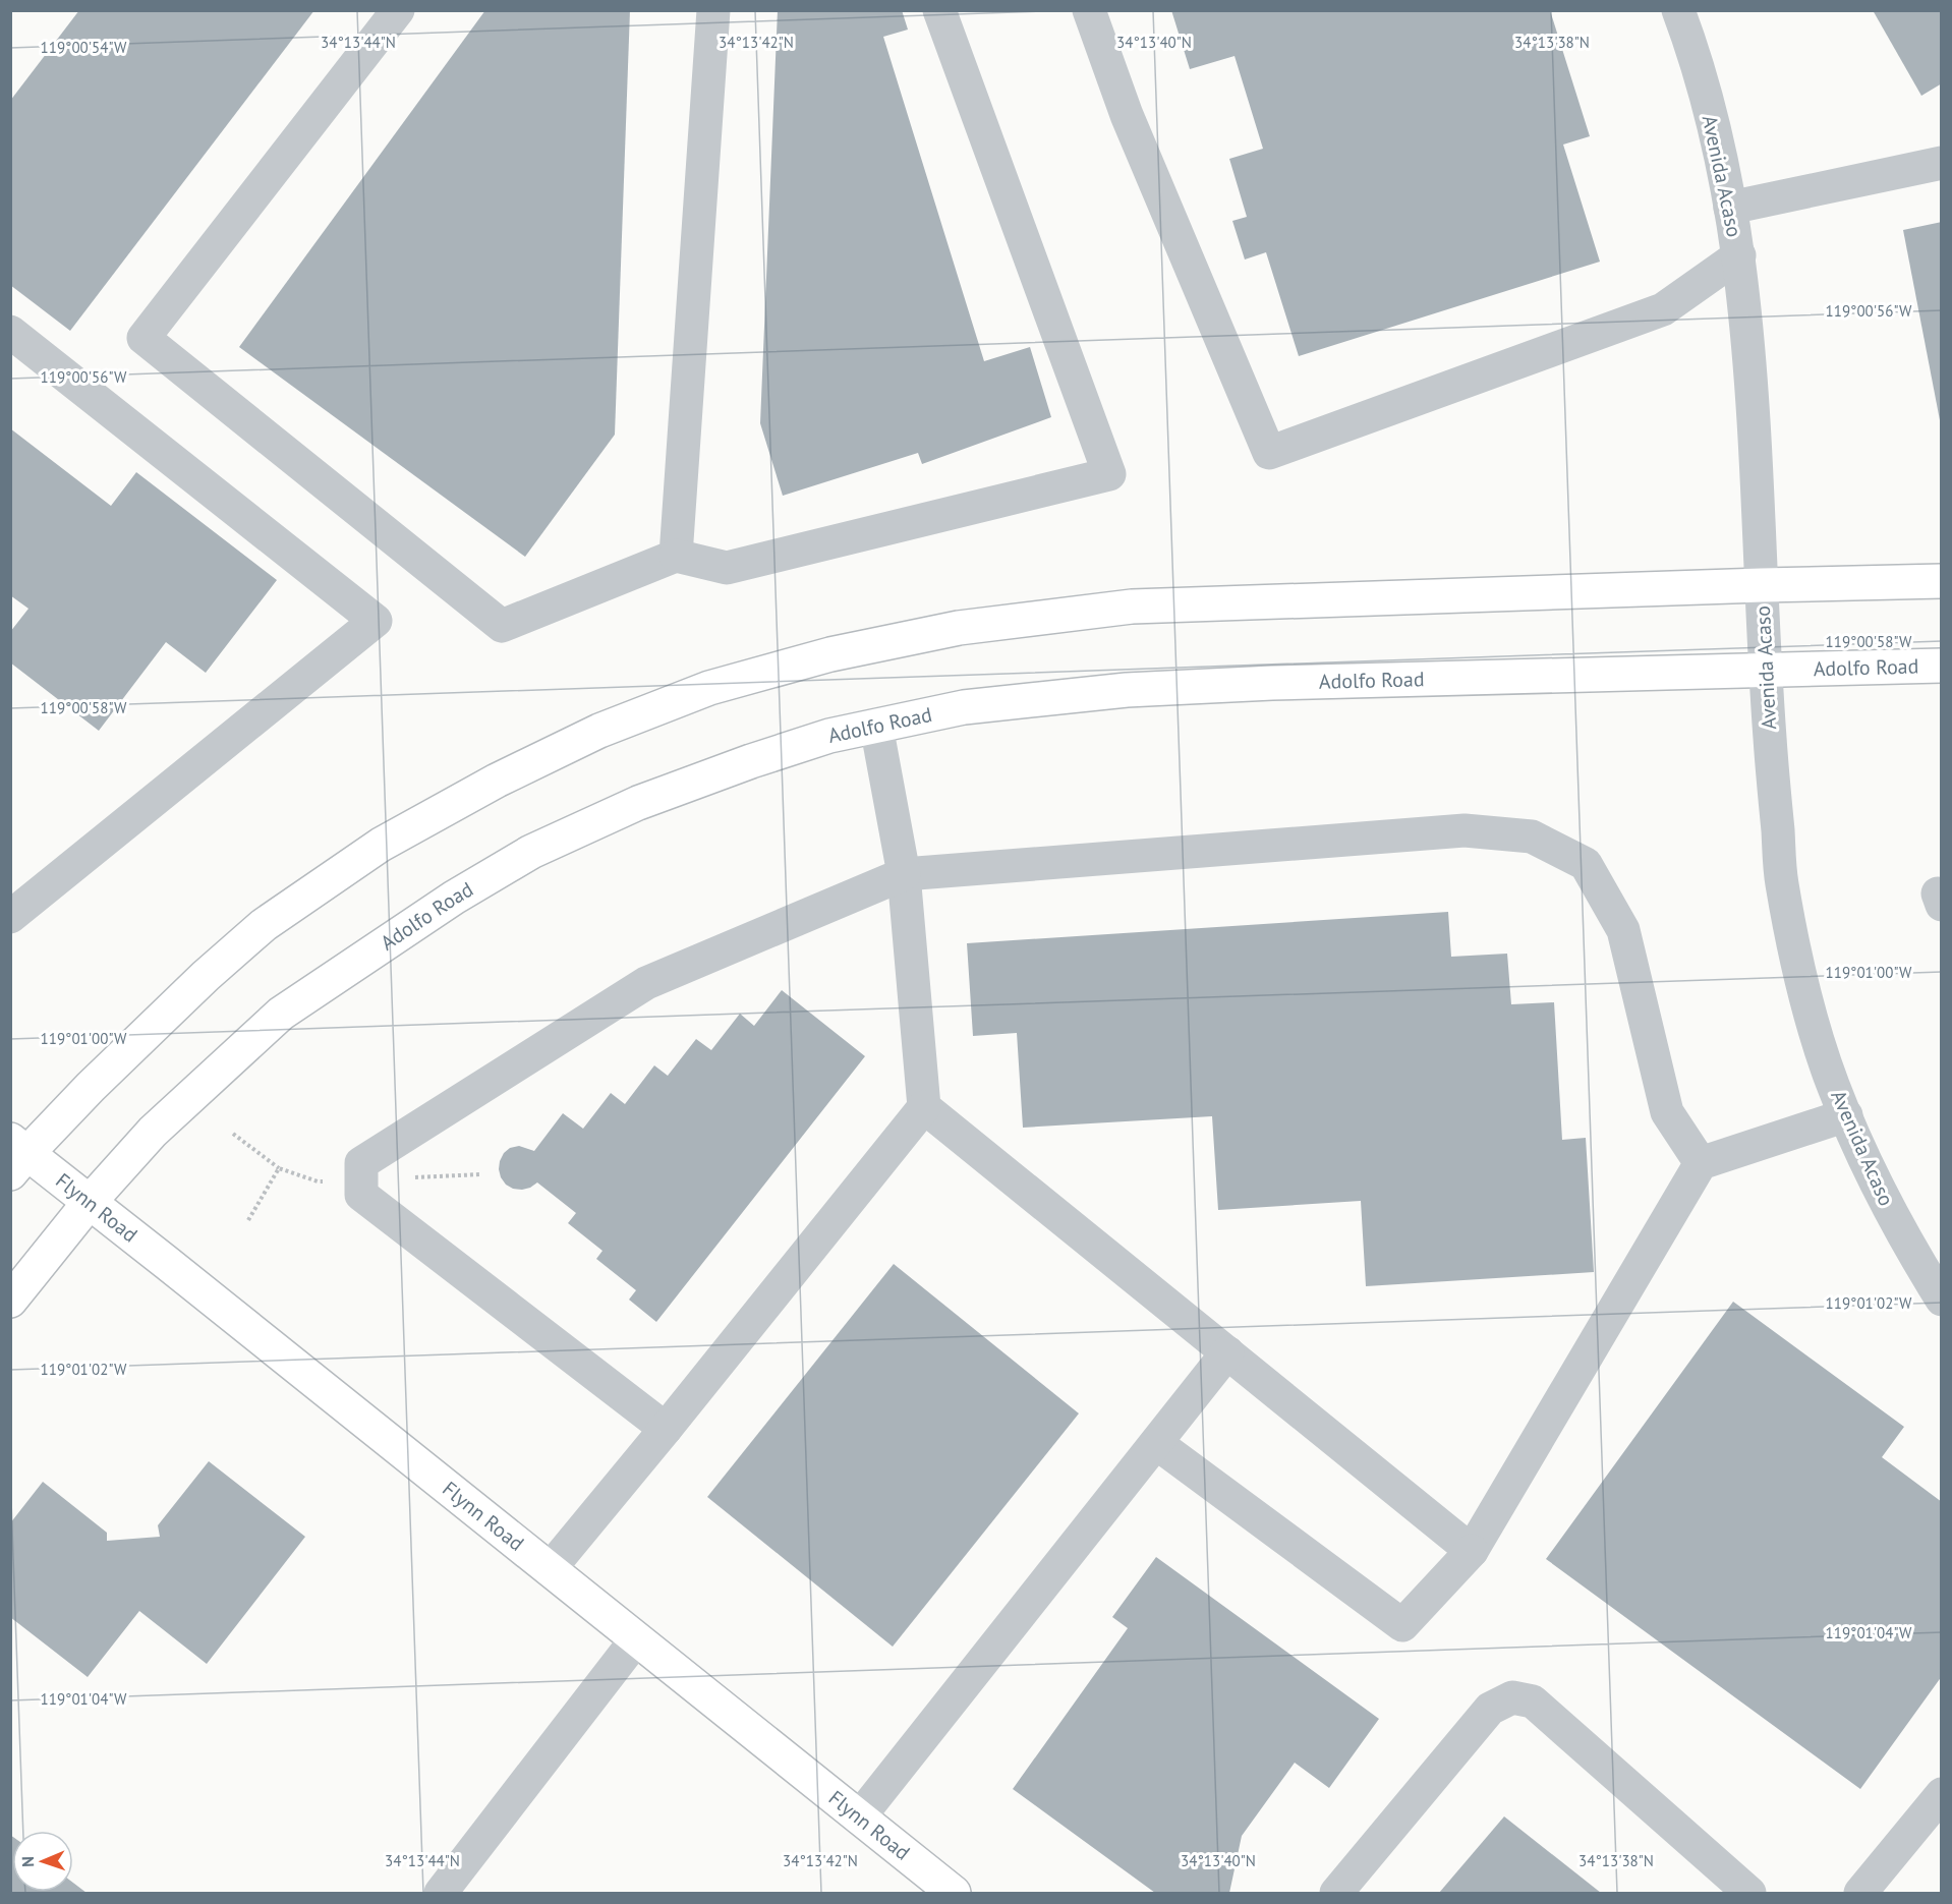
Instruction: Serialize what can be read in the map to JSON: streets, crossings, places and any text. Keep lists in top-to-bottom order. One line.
{"streets":{"main road":["Adolfo Road","Flynn Road"],"street":["Avenida Acaso"]},"crossings":[["Avenida Acaso","Adolfo Road"],["Adolfo Road","Flynn Road"]],"north":"left","coordinates":["34°13'44\"N","34°13'42\"N","34°13'40\"N","34°13'38\"N","119°00'54\"W","119°00'56\"W","119°00'58\"W","119°01'00\"W","119°01'02\"W","119°01'04\"W"]}
